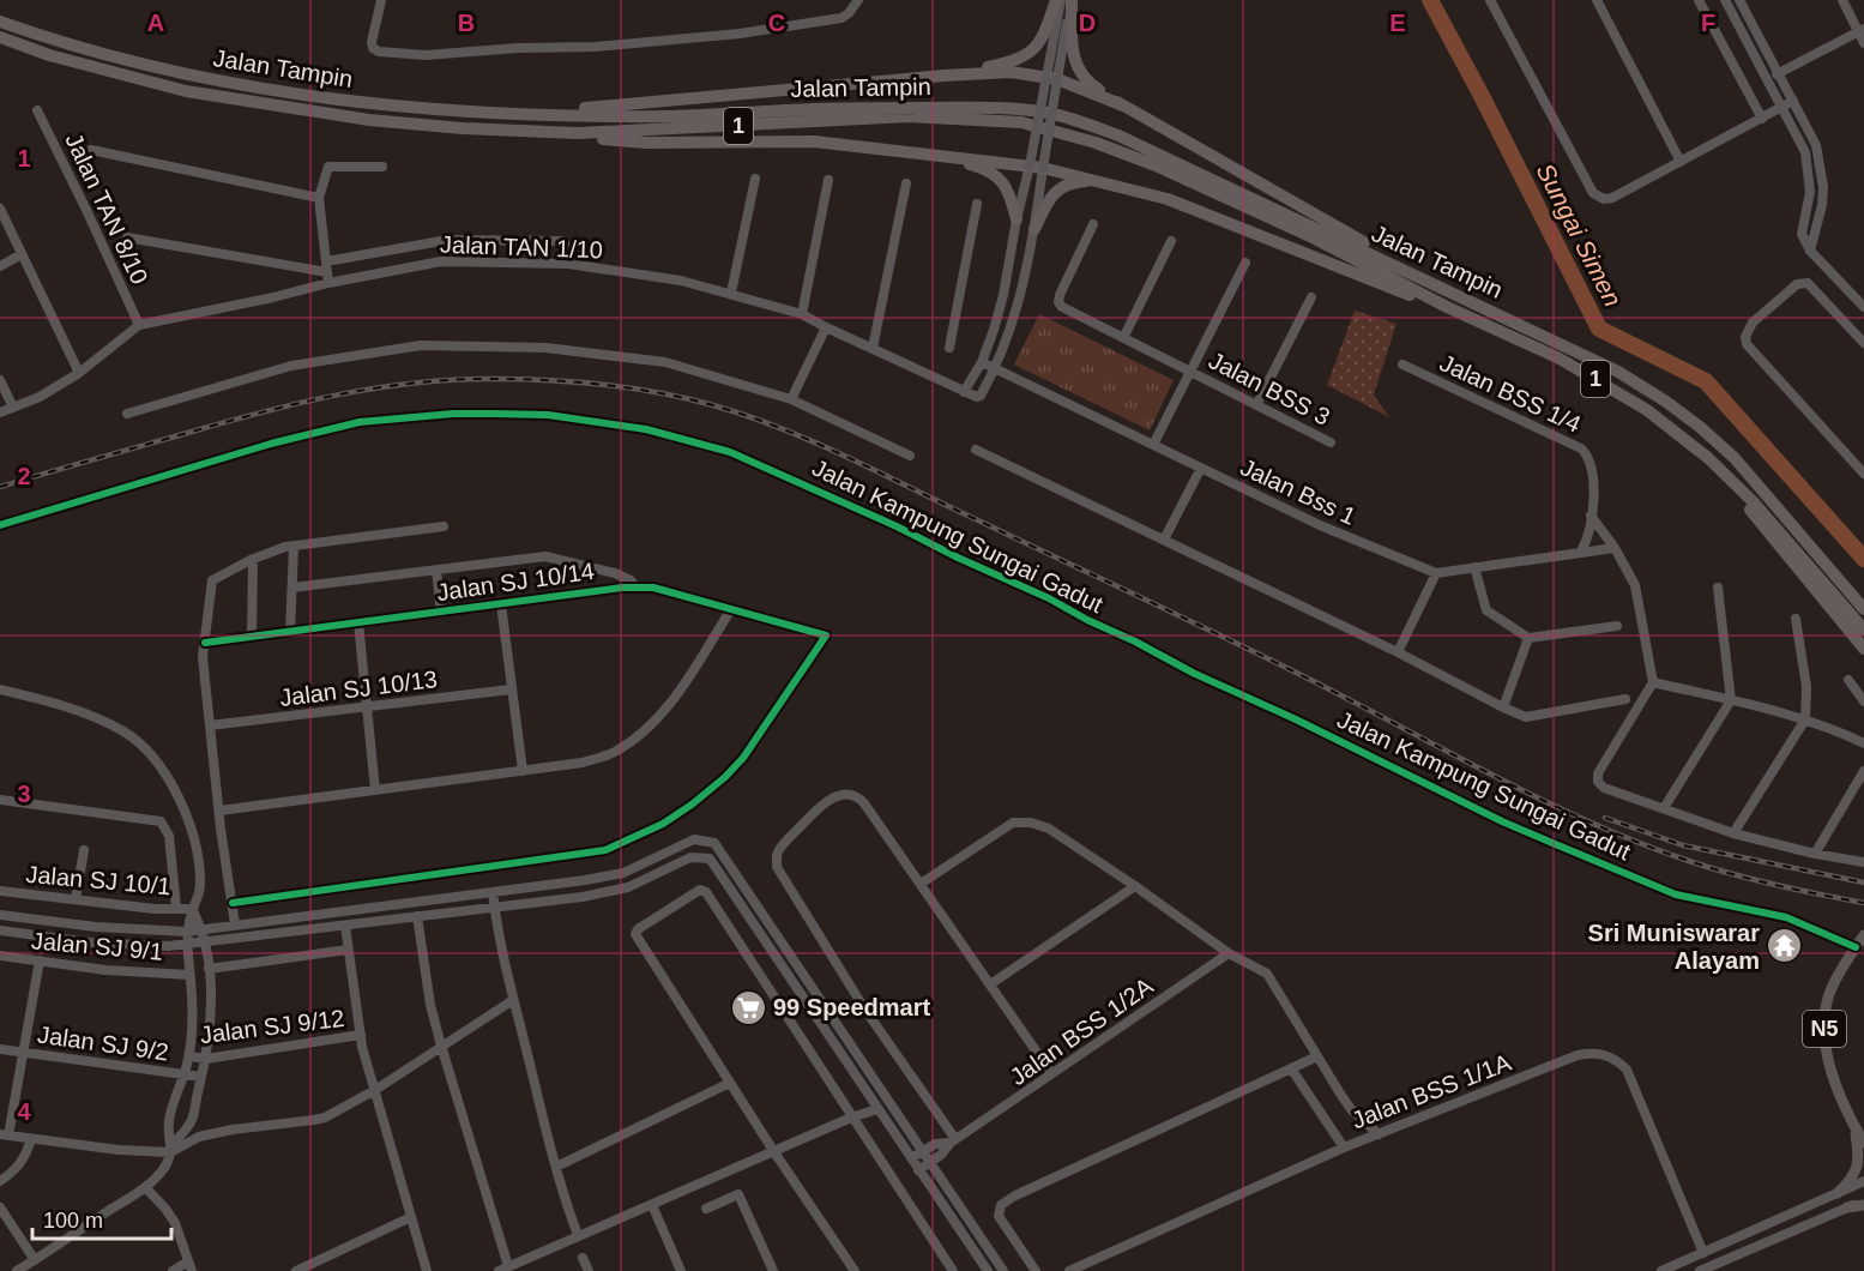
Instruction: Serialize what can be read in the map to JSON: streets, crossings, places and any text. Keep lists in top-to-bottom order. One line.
{"streets":{"highway":["Jalan Tampin","1"],"main road":["N5"],"street":["Jalan TAN 8/10","Jalan TAN 1/10","Jalan BSS 3","Jalan BSS 1/4","Jalan Bss 1","Jalan Kampung Sungai Gadut","Jalan SJ 10/14","Jalan SJ 10/13","Jalan SJ 10/1","Jalan SJ 9/1","Jalan SJ 9/12","Jalan BSS 1/2A","Jalan SJ 9/2","Jalan BSS 1/1A"]},"crossings":[["Jalan Tampin","1"],["Jalan TAN 8/10","Jalan TAN 1/10"],["Jalan Kampung Sungai Gadut","N5"]],"water":["Sungai Simen"],"places":{"temple":["Sri Muniswarar Alayam"],"supermarket":["99 Speedmart"]},"scale_bar":"100 m","grid":{"columns":["A","B","C","D","E","F"],"rows":["1","2","3","4"]}}
